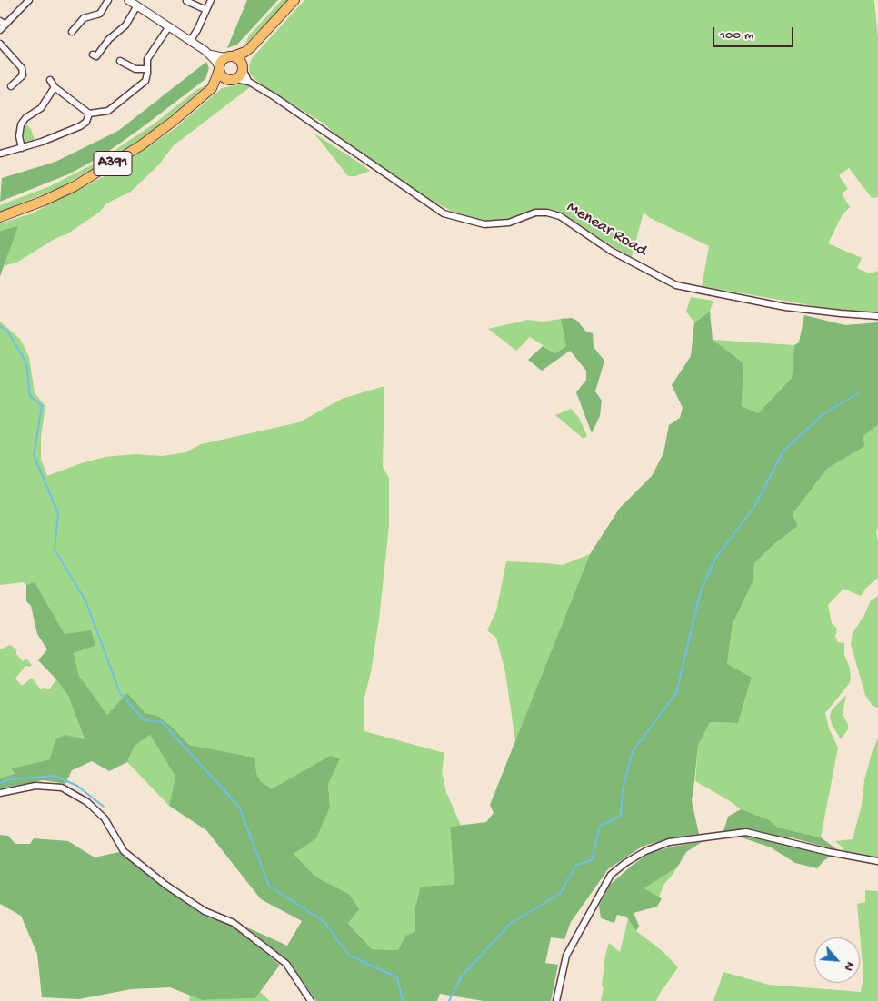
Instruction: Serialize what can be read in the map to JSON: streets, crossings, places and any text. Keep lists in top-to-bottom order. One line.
{"streets":{"highway":["A391"],"street":["Menear Road"]},"crossings":[["A391","Menear Road"]],"scale_bar":"100 m","north":"bottom right"}
